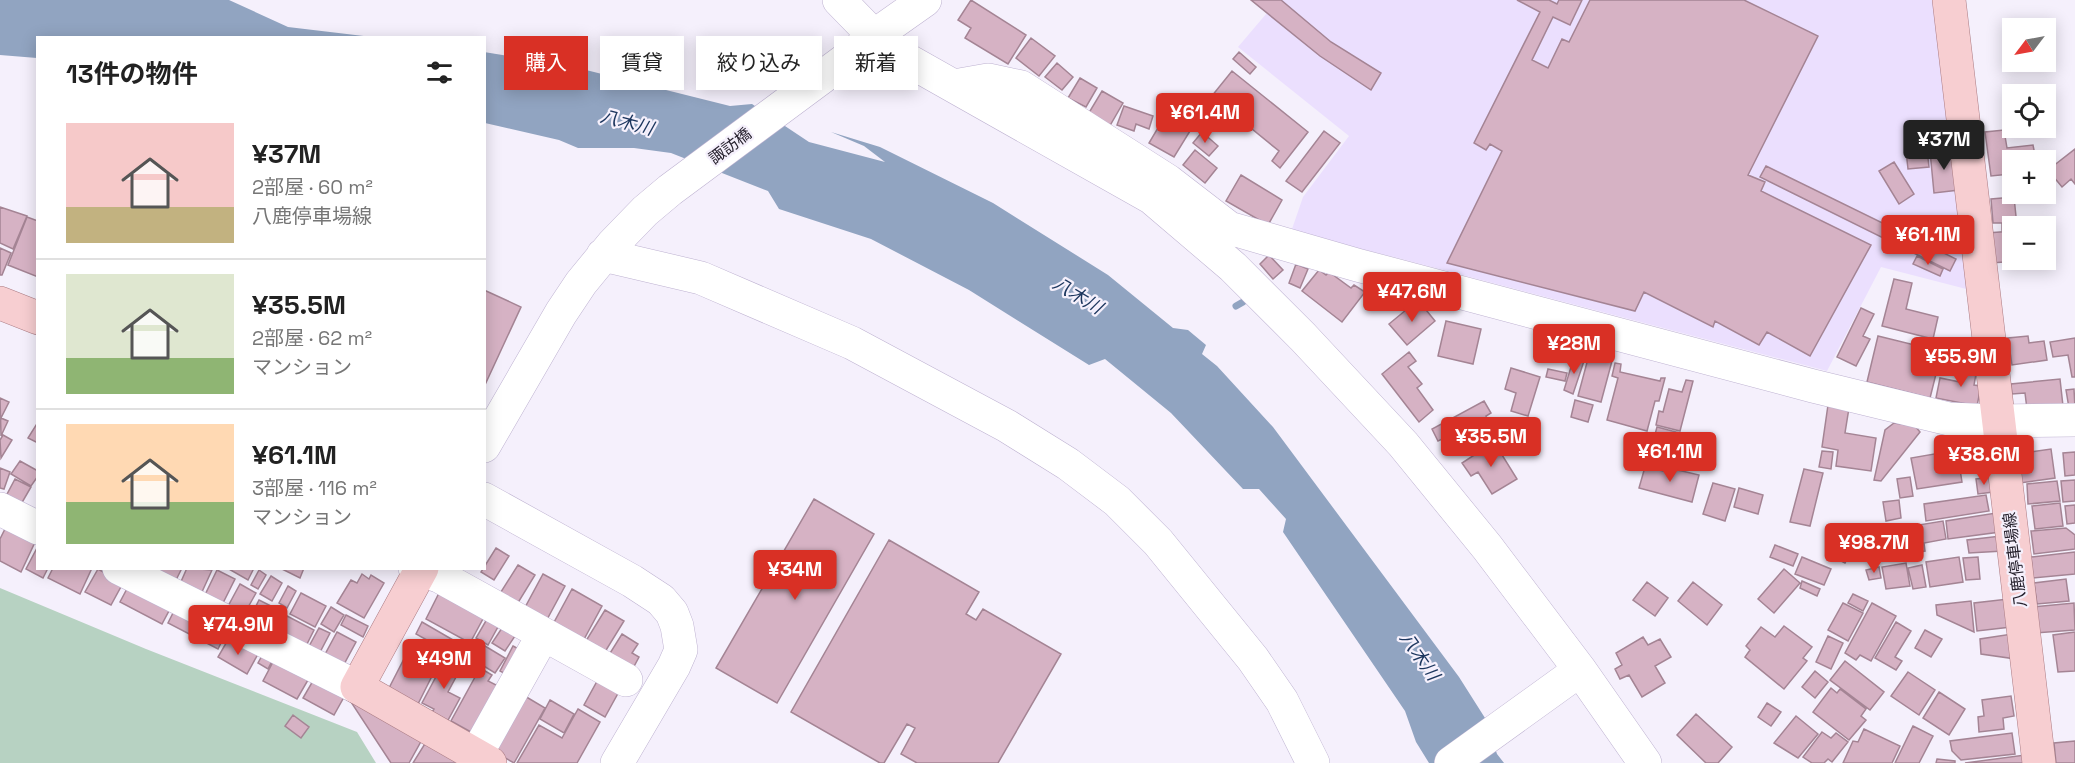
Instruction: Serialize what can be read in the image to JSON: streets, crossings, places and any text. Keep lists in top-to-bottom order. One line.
{"streets":{"main road":["八鹿停車場線"],"street":["諏訪橋"]},"water":["八木川"],"north":"bottom left","page":{"map_buttons":["+","−"],"chip":["購入","賃貸","絞り込み","新着"],"heading":"13件の物件","price":["¥61.4M","¥37M","¥61.1M","¥47.6M","¥28M","¥55.9M","¥35.5M","¥61.1M","¥38.6M","¥98.7M","¥34M","¥74.9M","¥49M"],"list":[{"name":"¥37M","note":"2部屋 · 60 m² · 八鹿停車場線"},{"name":"¥35.5M","note":"2部屋 · 62 m² · マンション"},{"name":"¥61.1M","note":"3部屋 · 116 m² · マンション"}]}}
